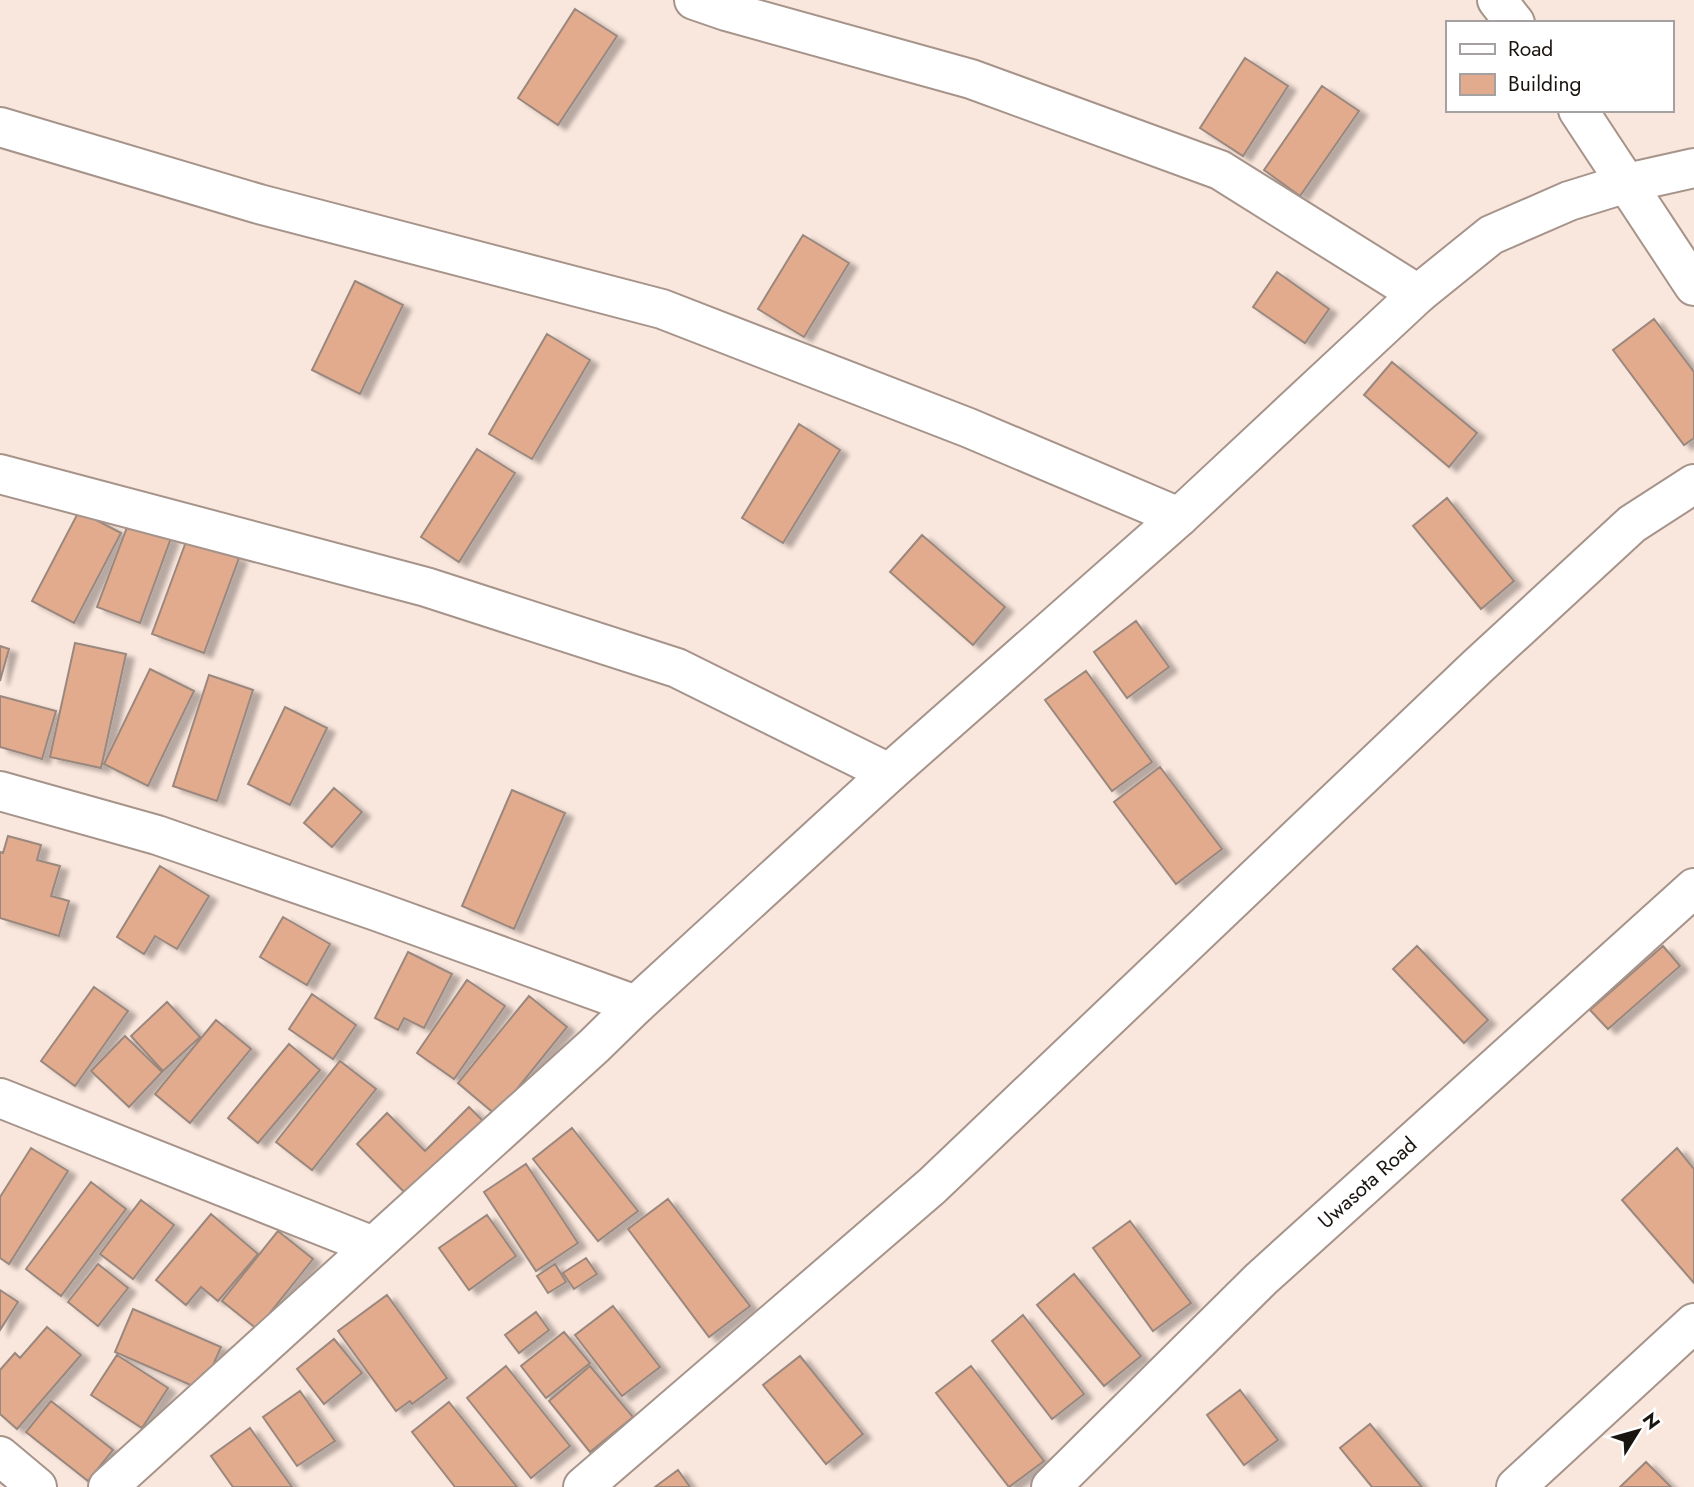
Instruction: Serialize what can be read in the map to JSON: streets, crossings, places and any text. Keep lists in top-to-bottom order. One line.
{"streets":{"street":["Uwasota Road"]},"legend":["Road","Building"],"north":"top right"}
